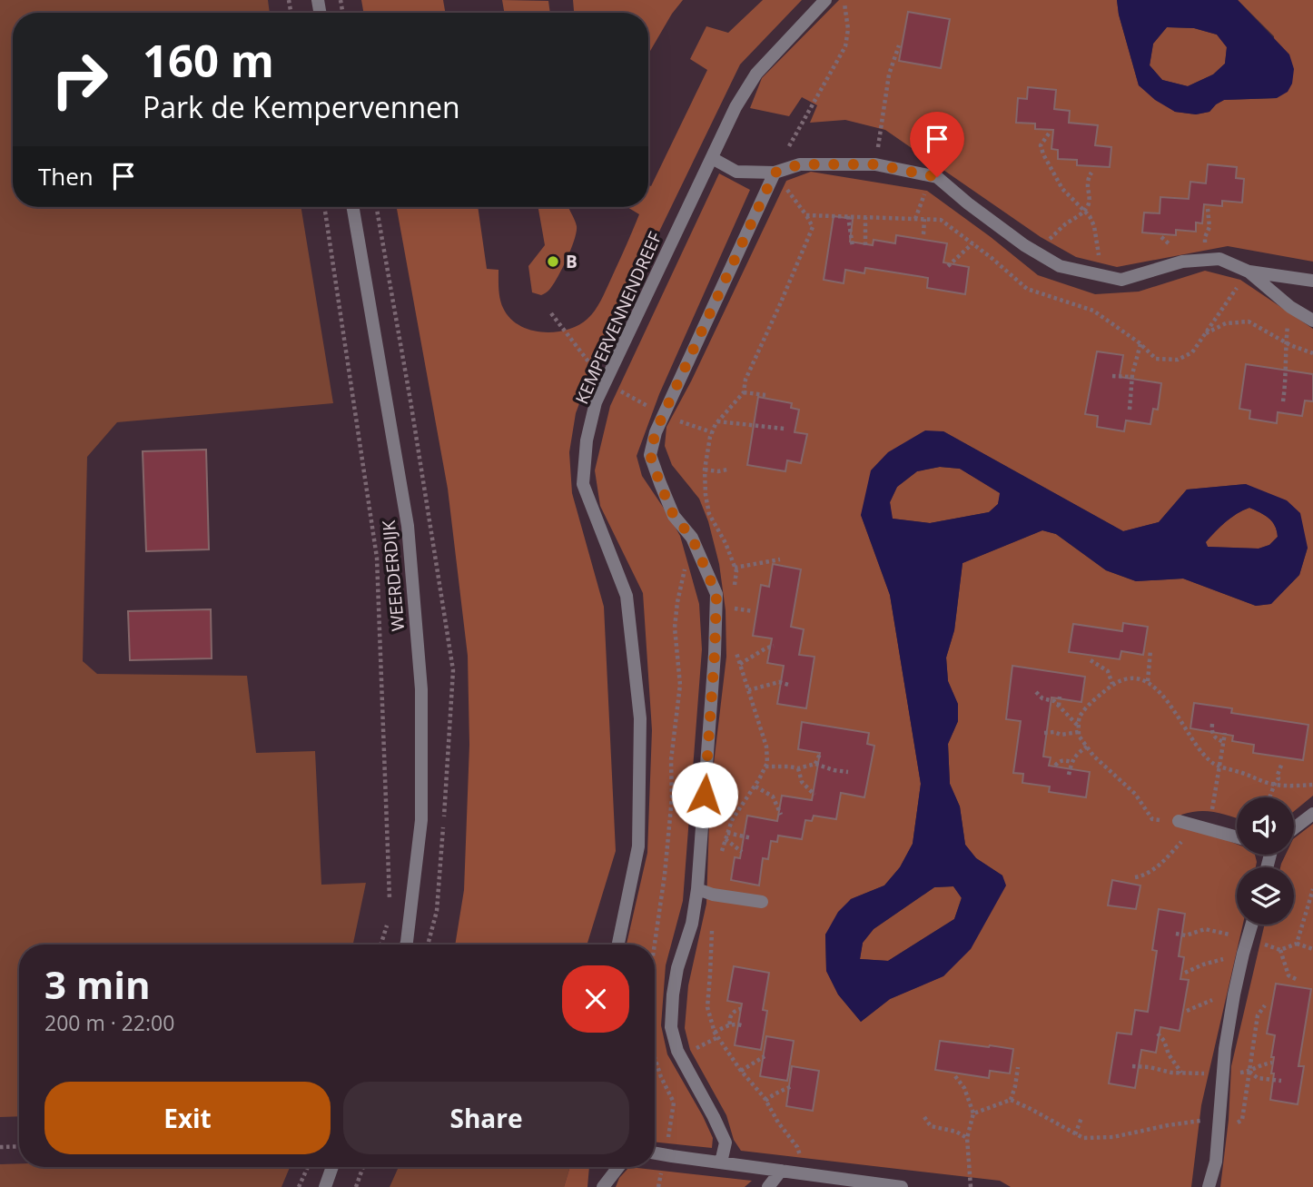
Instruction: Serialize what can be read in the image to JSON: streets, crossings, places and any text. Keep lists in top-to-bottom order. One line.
{"streets":{"street":["KEMPERVENNENDREEF","WEERDERDIJK"]},"places":["B"],"page":{"turn":["160 m","Park de Kempervennen"],"then":"Then","heading":["3 min","200 m · 22:00"],"buttons":["Exit","Share"]}}
